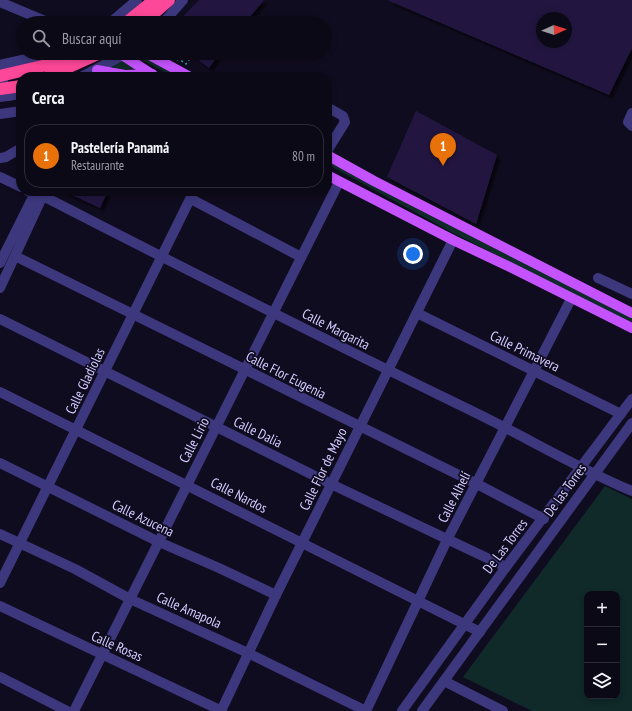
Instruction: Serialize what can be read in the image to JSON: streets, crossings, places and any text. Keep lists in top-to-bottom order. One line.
{"streets":{"street":["Calle Margarita","Calle Primavera","Calle Flor Eugenia","Calle Gladiolas","Calle Dalia","Calle Lirio","Calle Flor de Mayo","De las Torres","Calle Nardos","Calle Alhelí","Calle Azucena","De Las Torres","Calle Amapola","Calle Rosas"]},"crossings":[["Calle Margarita","Calle Gladiolas"],["Calle Margarita","Calle Lirio"],["Calle Margarita","Calle Flor de Mayo"],["Calle Margarita","De las Torres"],["Calle Margarita","Calle Alhelí"],["Calle Margarita","De Las Torres"],["Calle Primavera","Calle Flor de Mayo"],["Calle Primavera","Calle Alhelí"],["Calle Primavera","De Las Torres"],["Calle Flor Eugenia","Calle Gladiolas"],["Calle Flor Eugenia","Calle Lirio"],["Calle Flor Eugenia","Calle Flor de Mayo"],["Calle Flor Eugenia","Calle Alhelí"],["Calle Flor Eugenia","De Las Torres"],["Calle Gladiolas","Calle Dalia"],["Calle Gladiolas","Calle Nardos"],["Calle Gladiolas","Calle Azucena"],["Calle Gladiolas","Calle Amapola"],["Calle Dalia","Calle Lirio"],["Calle Dalia","Calle Flor de Mayo"],["Calle Dalia","Calle Alhelí"],["Calle Dalia","De Las Torres"],["Calle Lirio","Calle Nardos"],["Calle Lirio","Calle Azucena"],["Calle Lirio","Calle Amapola"],["Calle Lirio","Calle Rosas"],["Calle Flor de Mayo","Calle Nardos"],["Calle Flor de Mayo","Calle Azucena"],["Calle Flor de Mayo","Calle Amapola"],["Calle Flor de Mayo","Calle Rosas"],["Calle Nardos","Calle Alhelí"],["Calle Nardos","De Las Torres"],["Calle Alhelí","Calle Amapola"]],"north":"right","page":{"search":"Buscar aquí","heading":"Cerca","list":[{"mark":"1","name":"Pastelería Panamá","note":"Restaurante","value":"80 m"}],"pins":"1","map_buttons":["+","−"]}}
